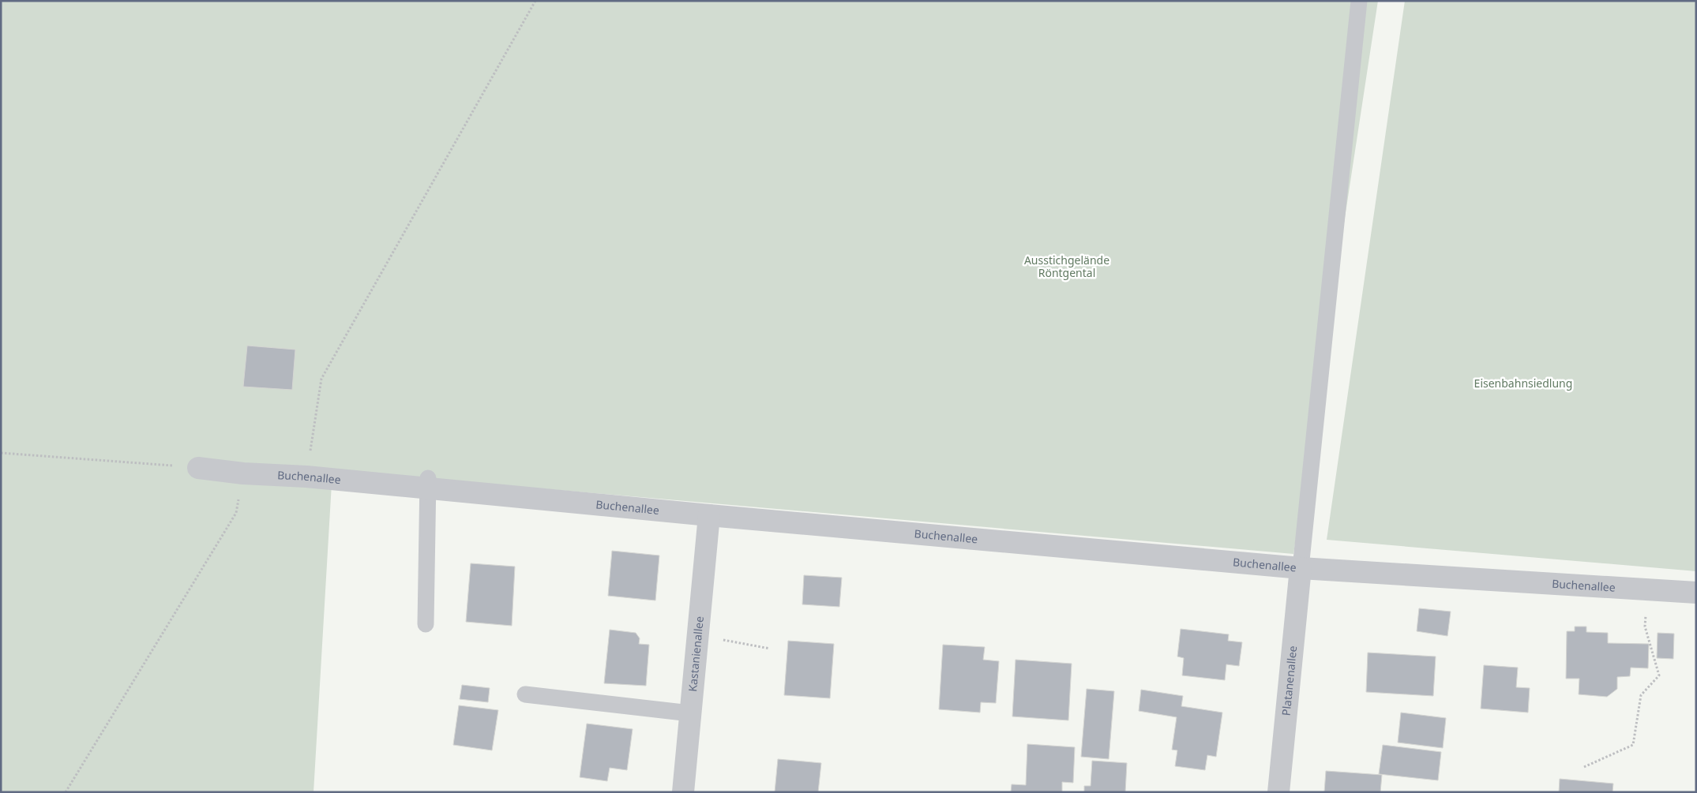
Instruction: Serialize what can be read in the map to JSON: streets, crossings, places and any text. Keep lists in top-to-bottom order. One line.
{"streets":{"street":["Buchenallee","Kastanienallee","Platanenallee"]},"crossings":[["Buchenallee","Kastanienallee"],["Buchenallee","Platanenallee"]],"parks":["Ausstichgelände Röntgental","Eisenbahnsiedlung"]}
